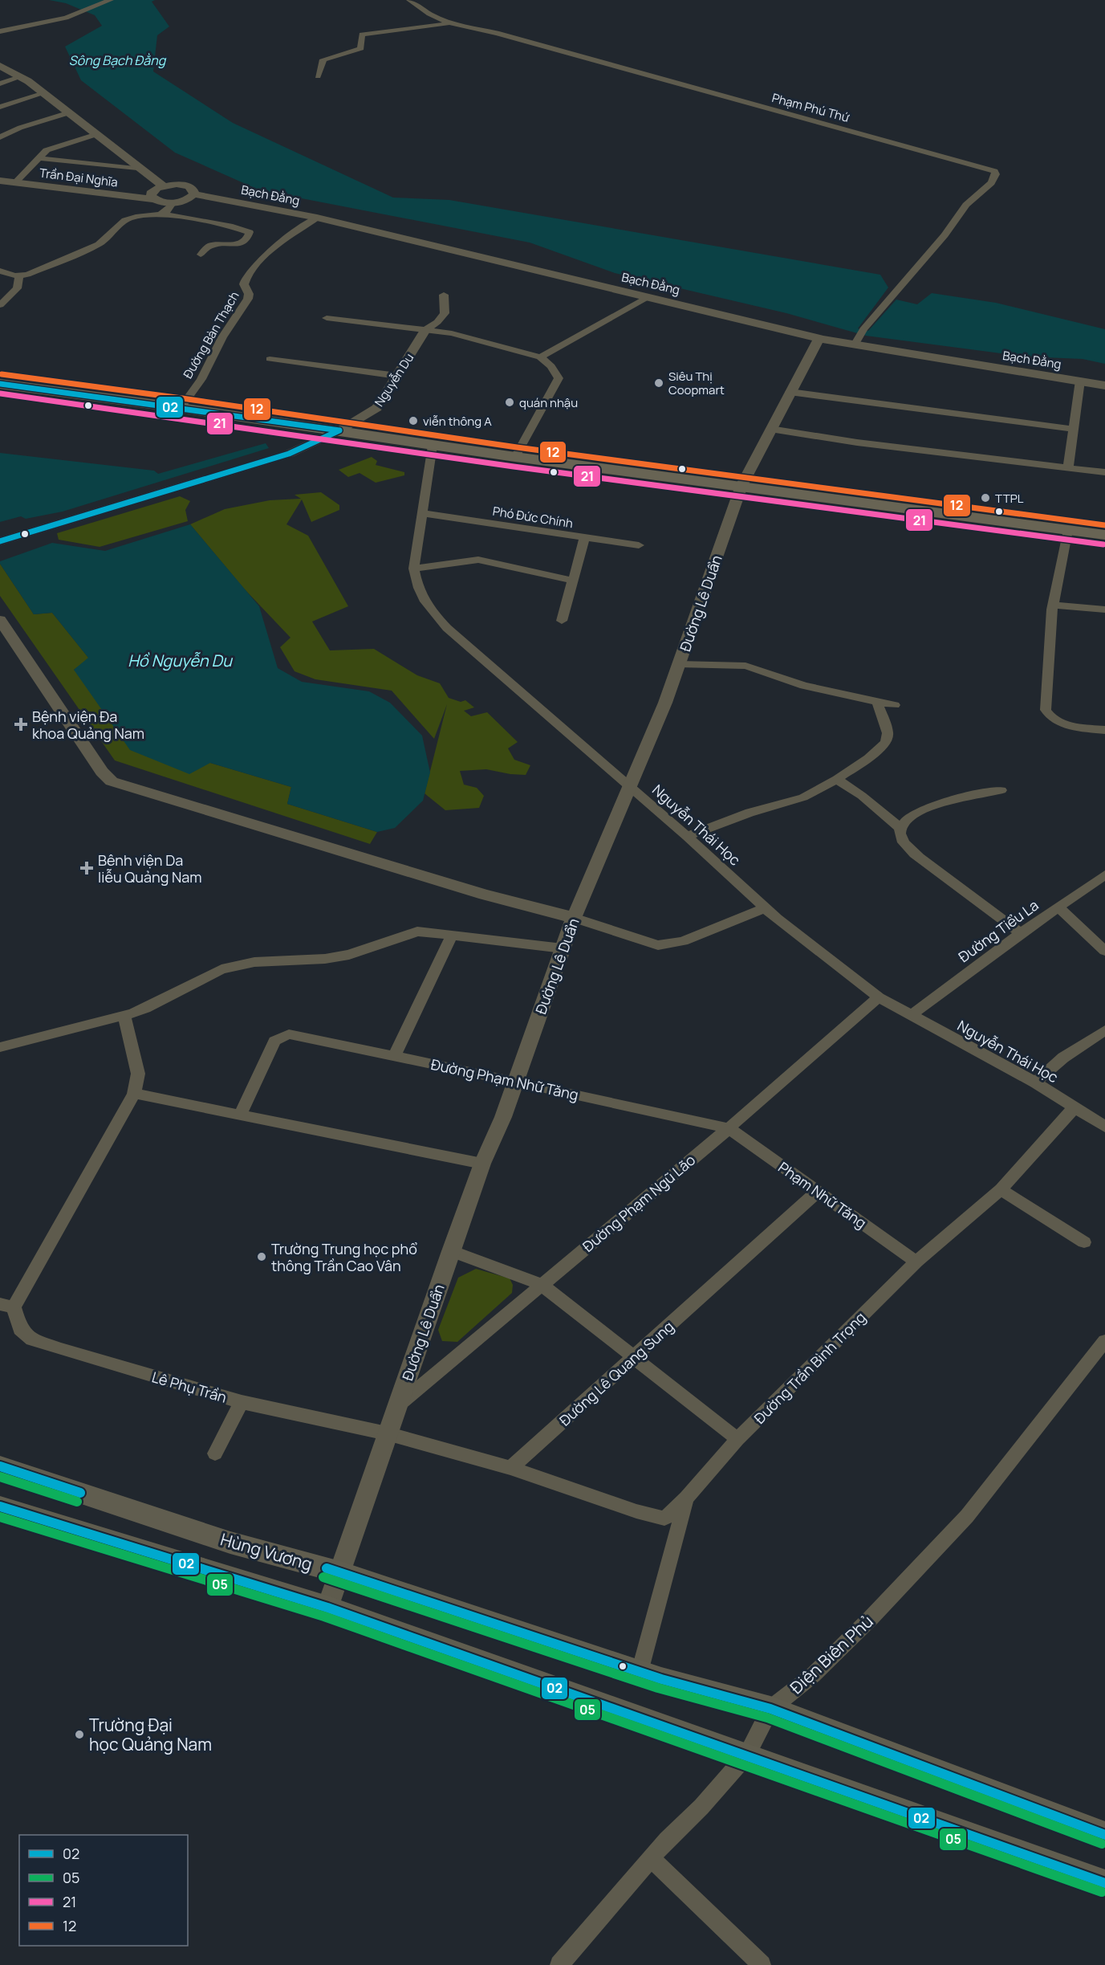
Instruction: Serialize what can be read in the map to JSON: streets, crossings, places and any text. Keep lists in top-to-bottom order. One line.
{"streets":{"main road":["Hùng Vương"],"street":["Phạm Phú Thứ","Trần Đại Nghĩa","Bạch Đằng","Đường Bàn Thạch","Nguyễn Du","Phó Đức Chính","Đường Lê Duẩn","Nguyễn Thái Học","Đường Tiểu La","Đường Phạm Nhữ Tăng","Phạm Nhữ Tăng","Đường Phạm Ngũ Lão","Đường Trần Bình Trọng","Đường Lê Quang Sung","Lê Phụ Trần","Điện Biên Phủ"]},"crossings":[["Phạm Phú Thứ","Bạch Đằng"],["Bạch Đằng","Đường Bàn Thạch"],["Bạch Đằng","Đường Lê Duẩn"],["Phó Đức Chính","Nguyễn Thái Học"],["Đường Lê Duẩn","Nguyễn Thái Học"],["Đường Lê Duẩn","Đường Phạm Nhữ Tăng"],["Đường Lê Duẩn","Đường Phạm Ngũ Lão"],["Đường Lê Duẩn","Lê Phụ Trần"],["Đường Lê Duẩn","Hùng Vương"],["Nguyễn Thái Học","Đường Tiểu La"],["Nguyễn Thái Học","Đường Phạm Ngũ Lão"],["Nguyễn Thái Học","Đường Trần Bình Trọng"],["Đường Phạm Nhữ Tăng","Phạm Nhữ Tăng"],["Đường Phạm Nhữ Tăng","Đường Phạm Ngũ Lão"],["Phạm Nhữ Tăng","Đường Phạm Ngũ Lão"],["Phạm Nhữ Tăng","Đường Trần Bình Trọng"],["Phạm Nhữ Tăng","Đường Lê Quang Sung"],["Đường Trần Bình Trọng","Đường Lê Quang Sung"],["Hùng Vương","Điện Biên Phủ"]],"water":["Sông Bạch Đằng","Hồ Nguyễn Du"],"places":{"other":["Siêu Thị Coopmart","quán nhậu","viễn thông A","TTPL","Trường Trung học phổ thông Trần Cao Vân","Trường Đại học Quảng Nam"],"health":["Bệnh viện Đa khoa Quảng Nam","Bệnh viện Da liễu Quảng Nam"]},"lines":["transit line 12","transit line 02","transit line 21","transit line 05"],"legend":["02","05","21","12"]}
